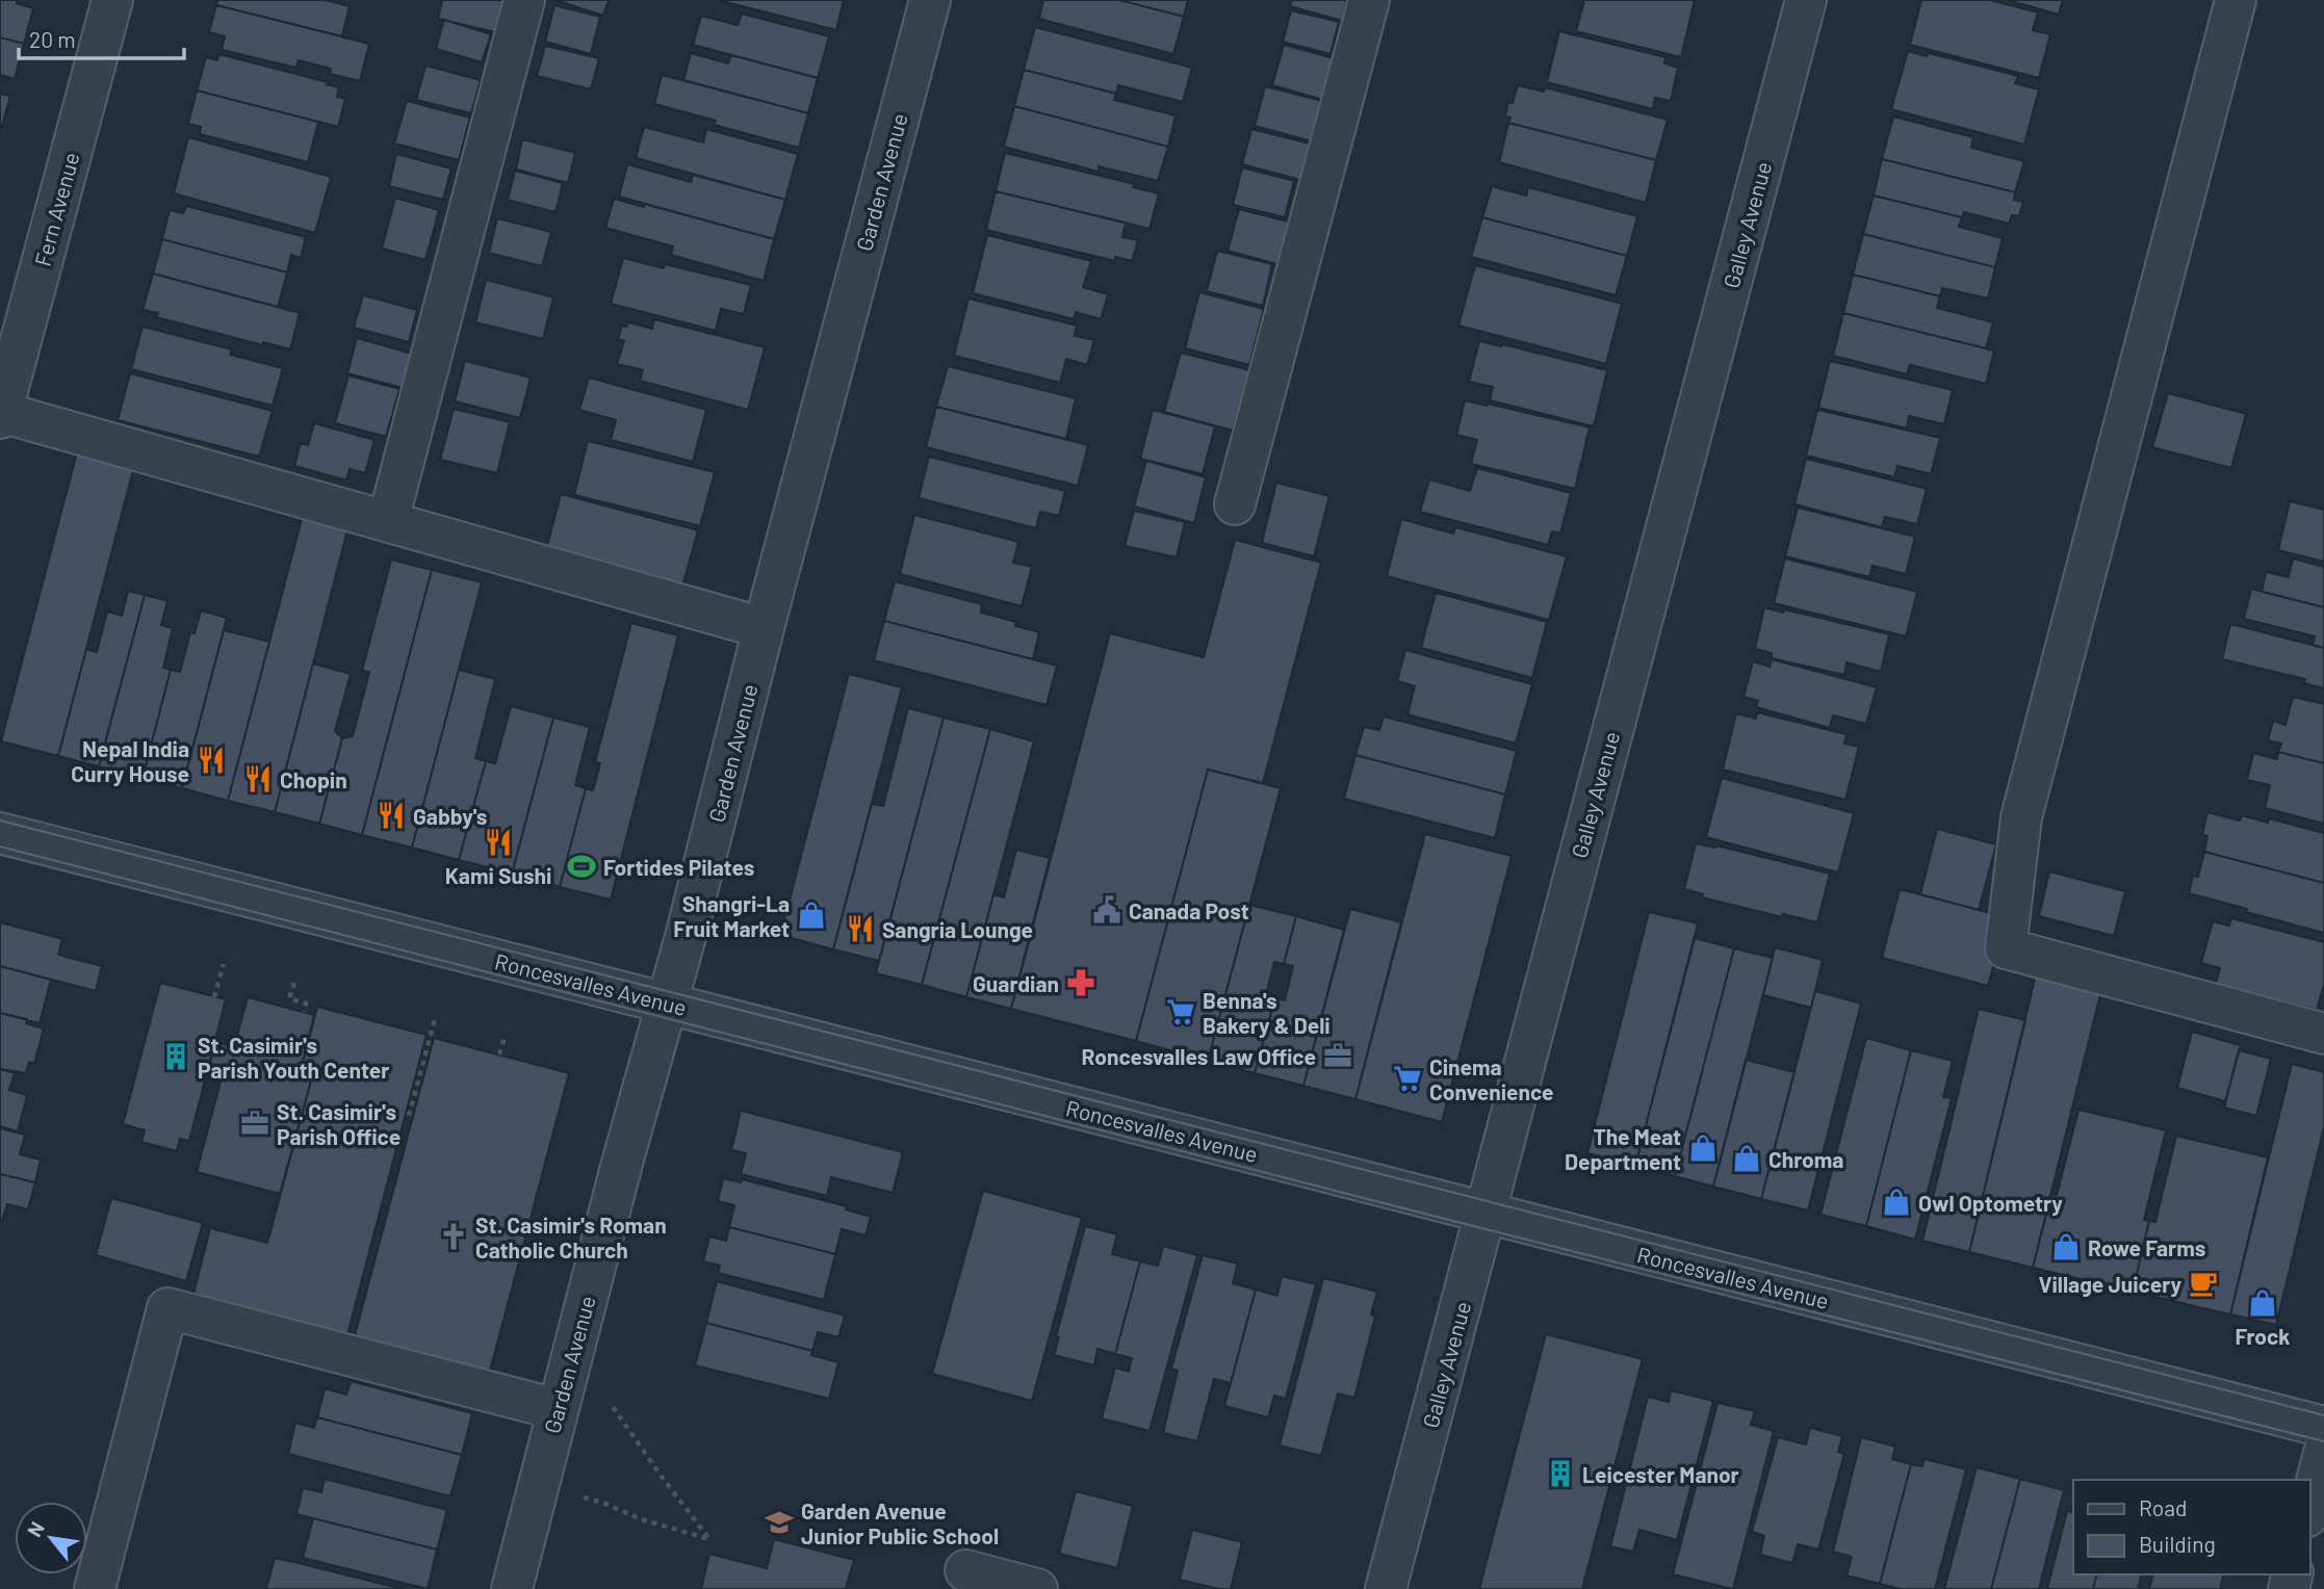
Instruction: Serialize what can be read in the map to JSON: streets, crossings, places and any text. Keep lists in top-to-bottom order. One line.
{"streets":{"street":["Garden Avenue","Fern Avenue","Galley Avenue","Roncesvalles Avenue"]},"crossings":[["Garden Avenue","Roncesvalles Avenue"],["Galley Avenue","Roncesvalles Avenue"]],"places":{"restaurant":["Nepal India Curry House","Chopin","Gabby's","Kami Sushi","Sangria Lounge"],"sports":["Fortides Pilates"],"public building":["Canada Post"],"shop":["Shangri-La Fruit Market","The Meat Department","Chroma","Owl Optometry","Rowe Farms","Frock"],"pharmacy":["Guardian"],"supermarket":["Benna's Bakery & Deli","Cinema Convenience"],"office":["Roncesvalles Law Office","St. Casimir's Parish Office"],"building":["St. Casimir's Parish Youth Center","Leicester Manor"],"church":["St. Casimir's Roman Catholic Church"],"cafe":["Village Juicery"],"school or university":["Garden Avenue Junior Public School"]},"legend":["Road","Building"],"scale_bar":"20 m","north":"top left"}
